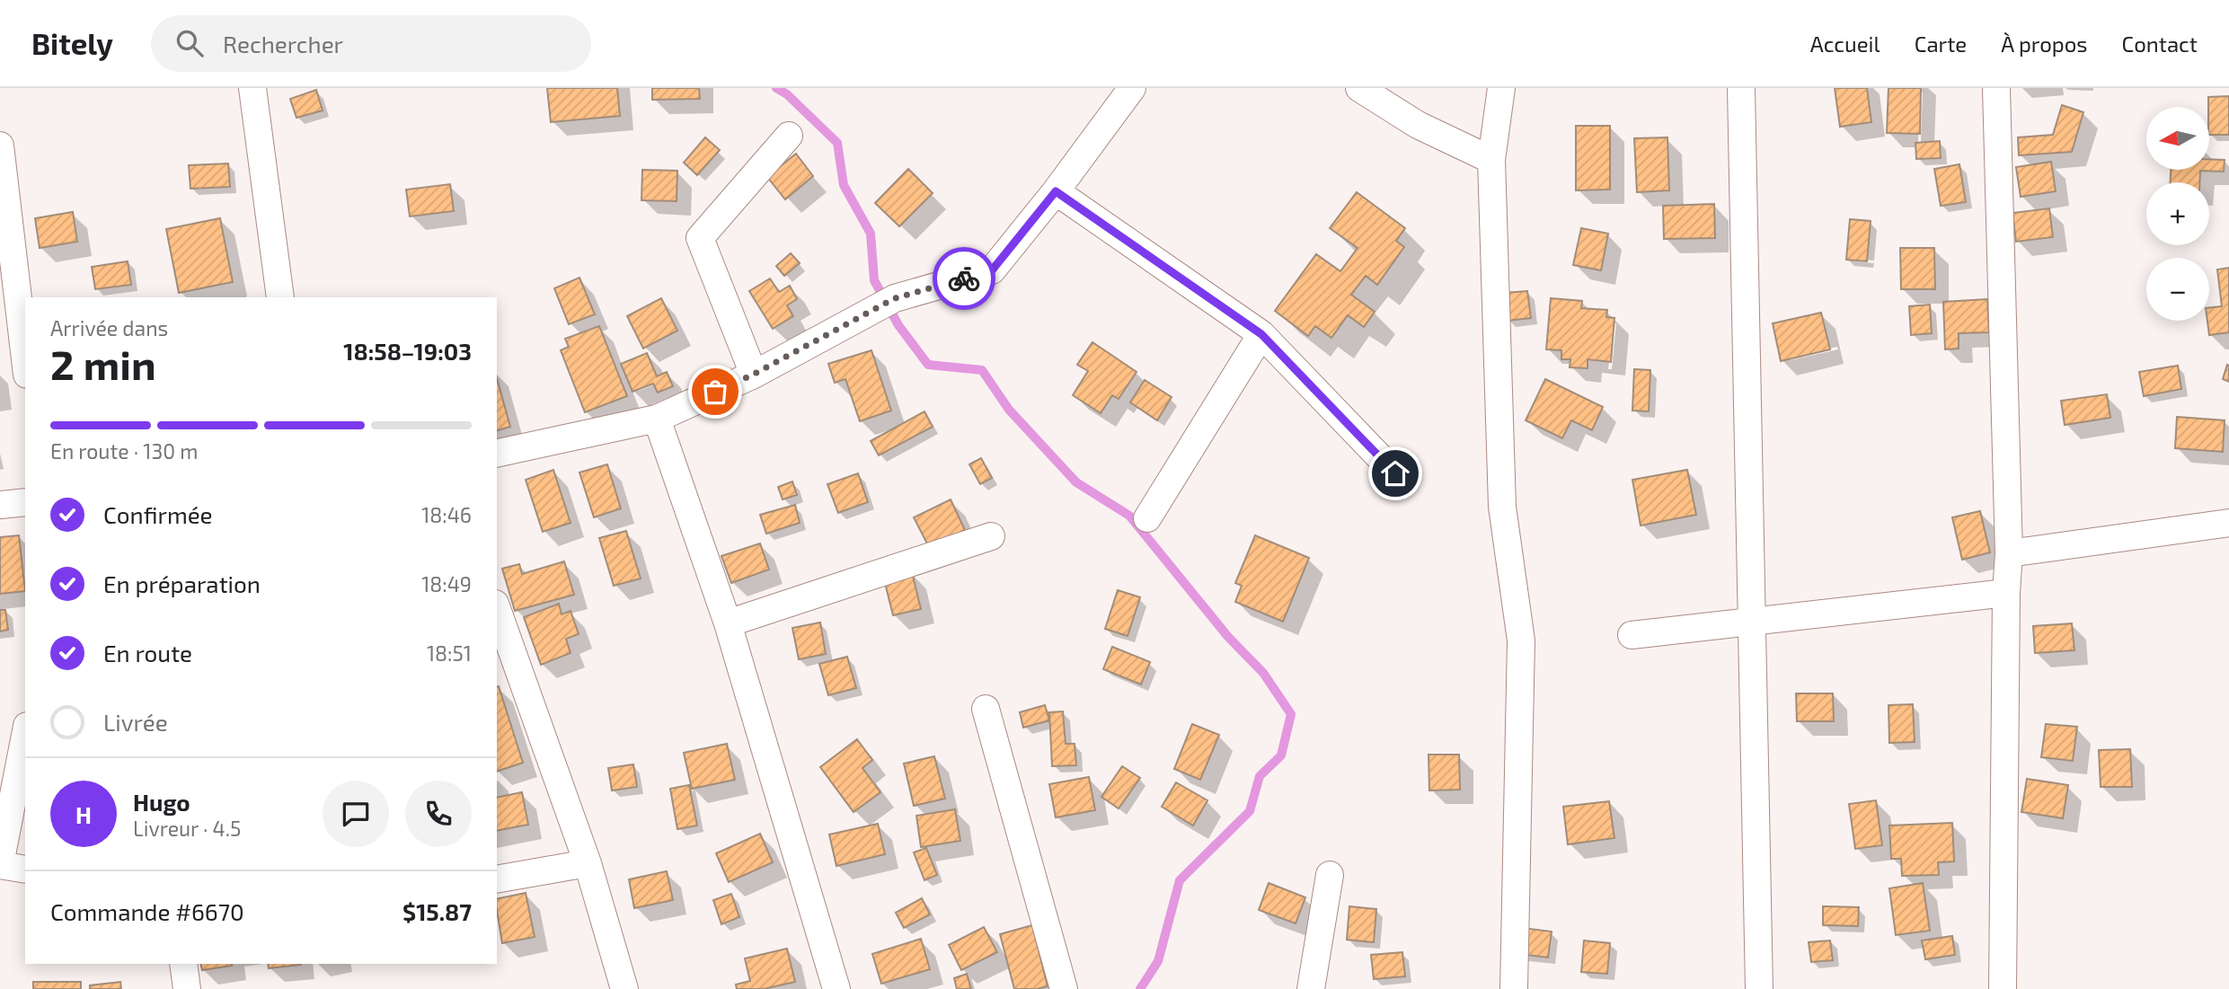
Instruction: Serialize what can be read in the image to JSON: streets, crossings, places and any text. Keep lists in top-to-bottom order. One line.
{"north":"left","page":{"header":"Bitely","search":"Rechercher","nav":["Accueil","Carte","À propos","Contact"],"map_buttons":["+","−"],"heading":["2 min","Arrivée dans","18:58–19:03"],"panel":["Hugo","Livreur · 4.5","Commande #6670","$15.87"],"bar":"En route · 130 m","list":[["Confirmée","18:46"],["En préparation","18:49"],["En route","18:51"],"Livrée"],"round":"H"}}
